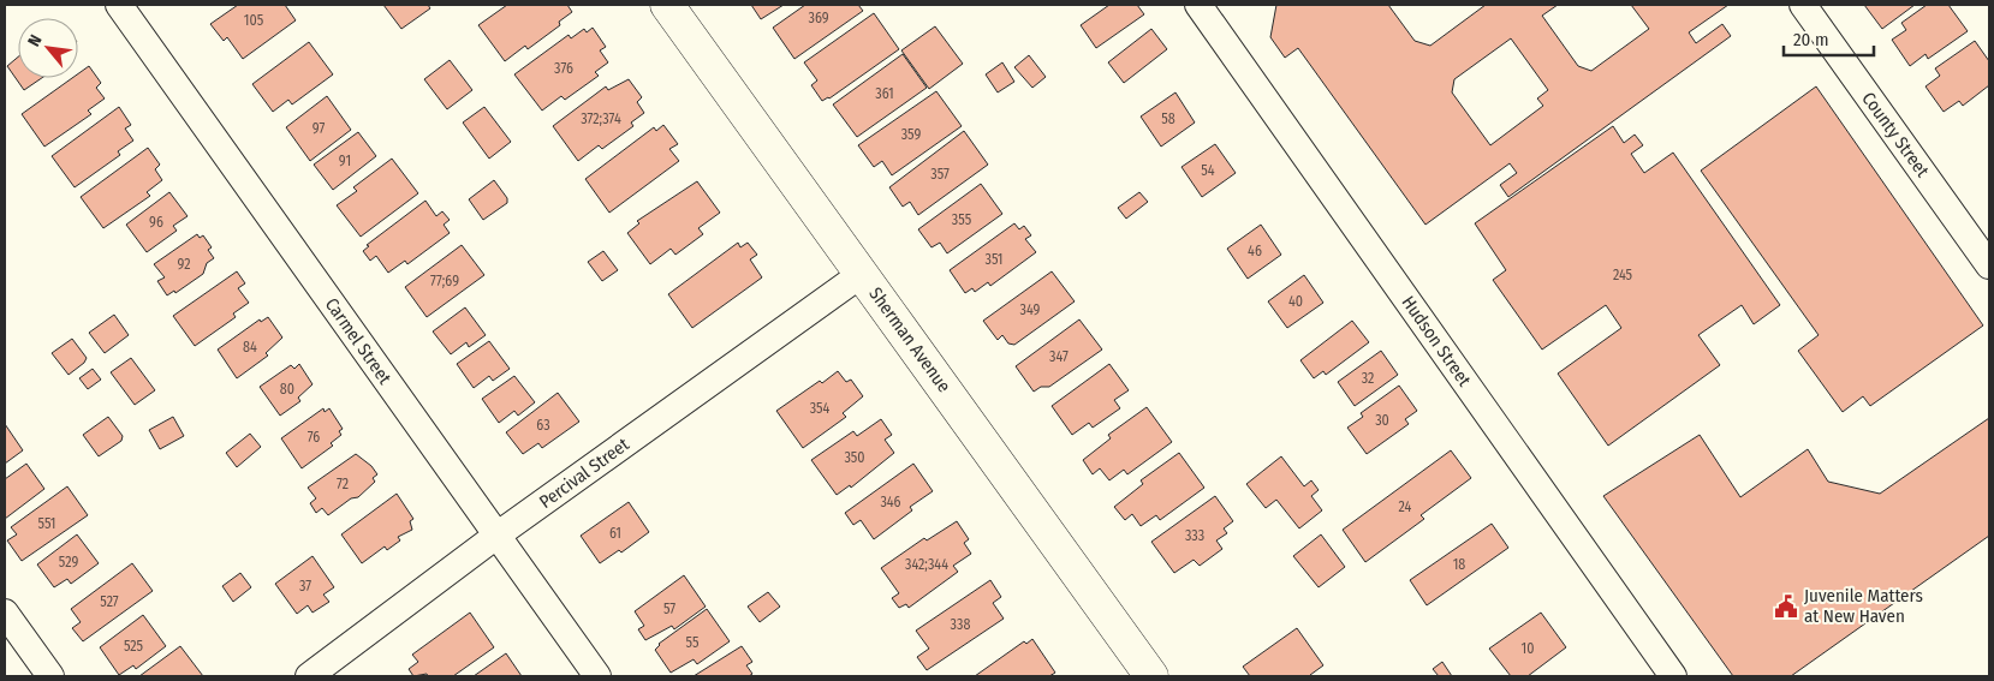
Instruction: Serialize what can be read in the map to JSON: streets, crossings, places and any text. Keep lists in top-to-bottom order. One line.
{"streets":{"main road":["Sherman Avenue"],"street":["County Street","Carmel Street","Hudson Street","Percival Street"]},"crossings":[["Sherman Avenue","Percival Street"],["Carmel Street","Percival Street"]],"places":{"public building":["Juvenile Matters at New Haven"]},"house_numbers":["369","105","376","361","372;374","58","97","359","91","54","357","355","96","46","351","92","245","77;69","40","349","84","347","32","80","354","30","63","76","350","72","346","24","551","61","333","529","342;344","18","37","527","57","338","55","525","10"],"scale_bar":"20 m","north":"top left"}
